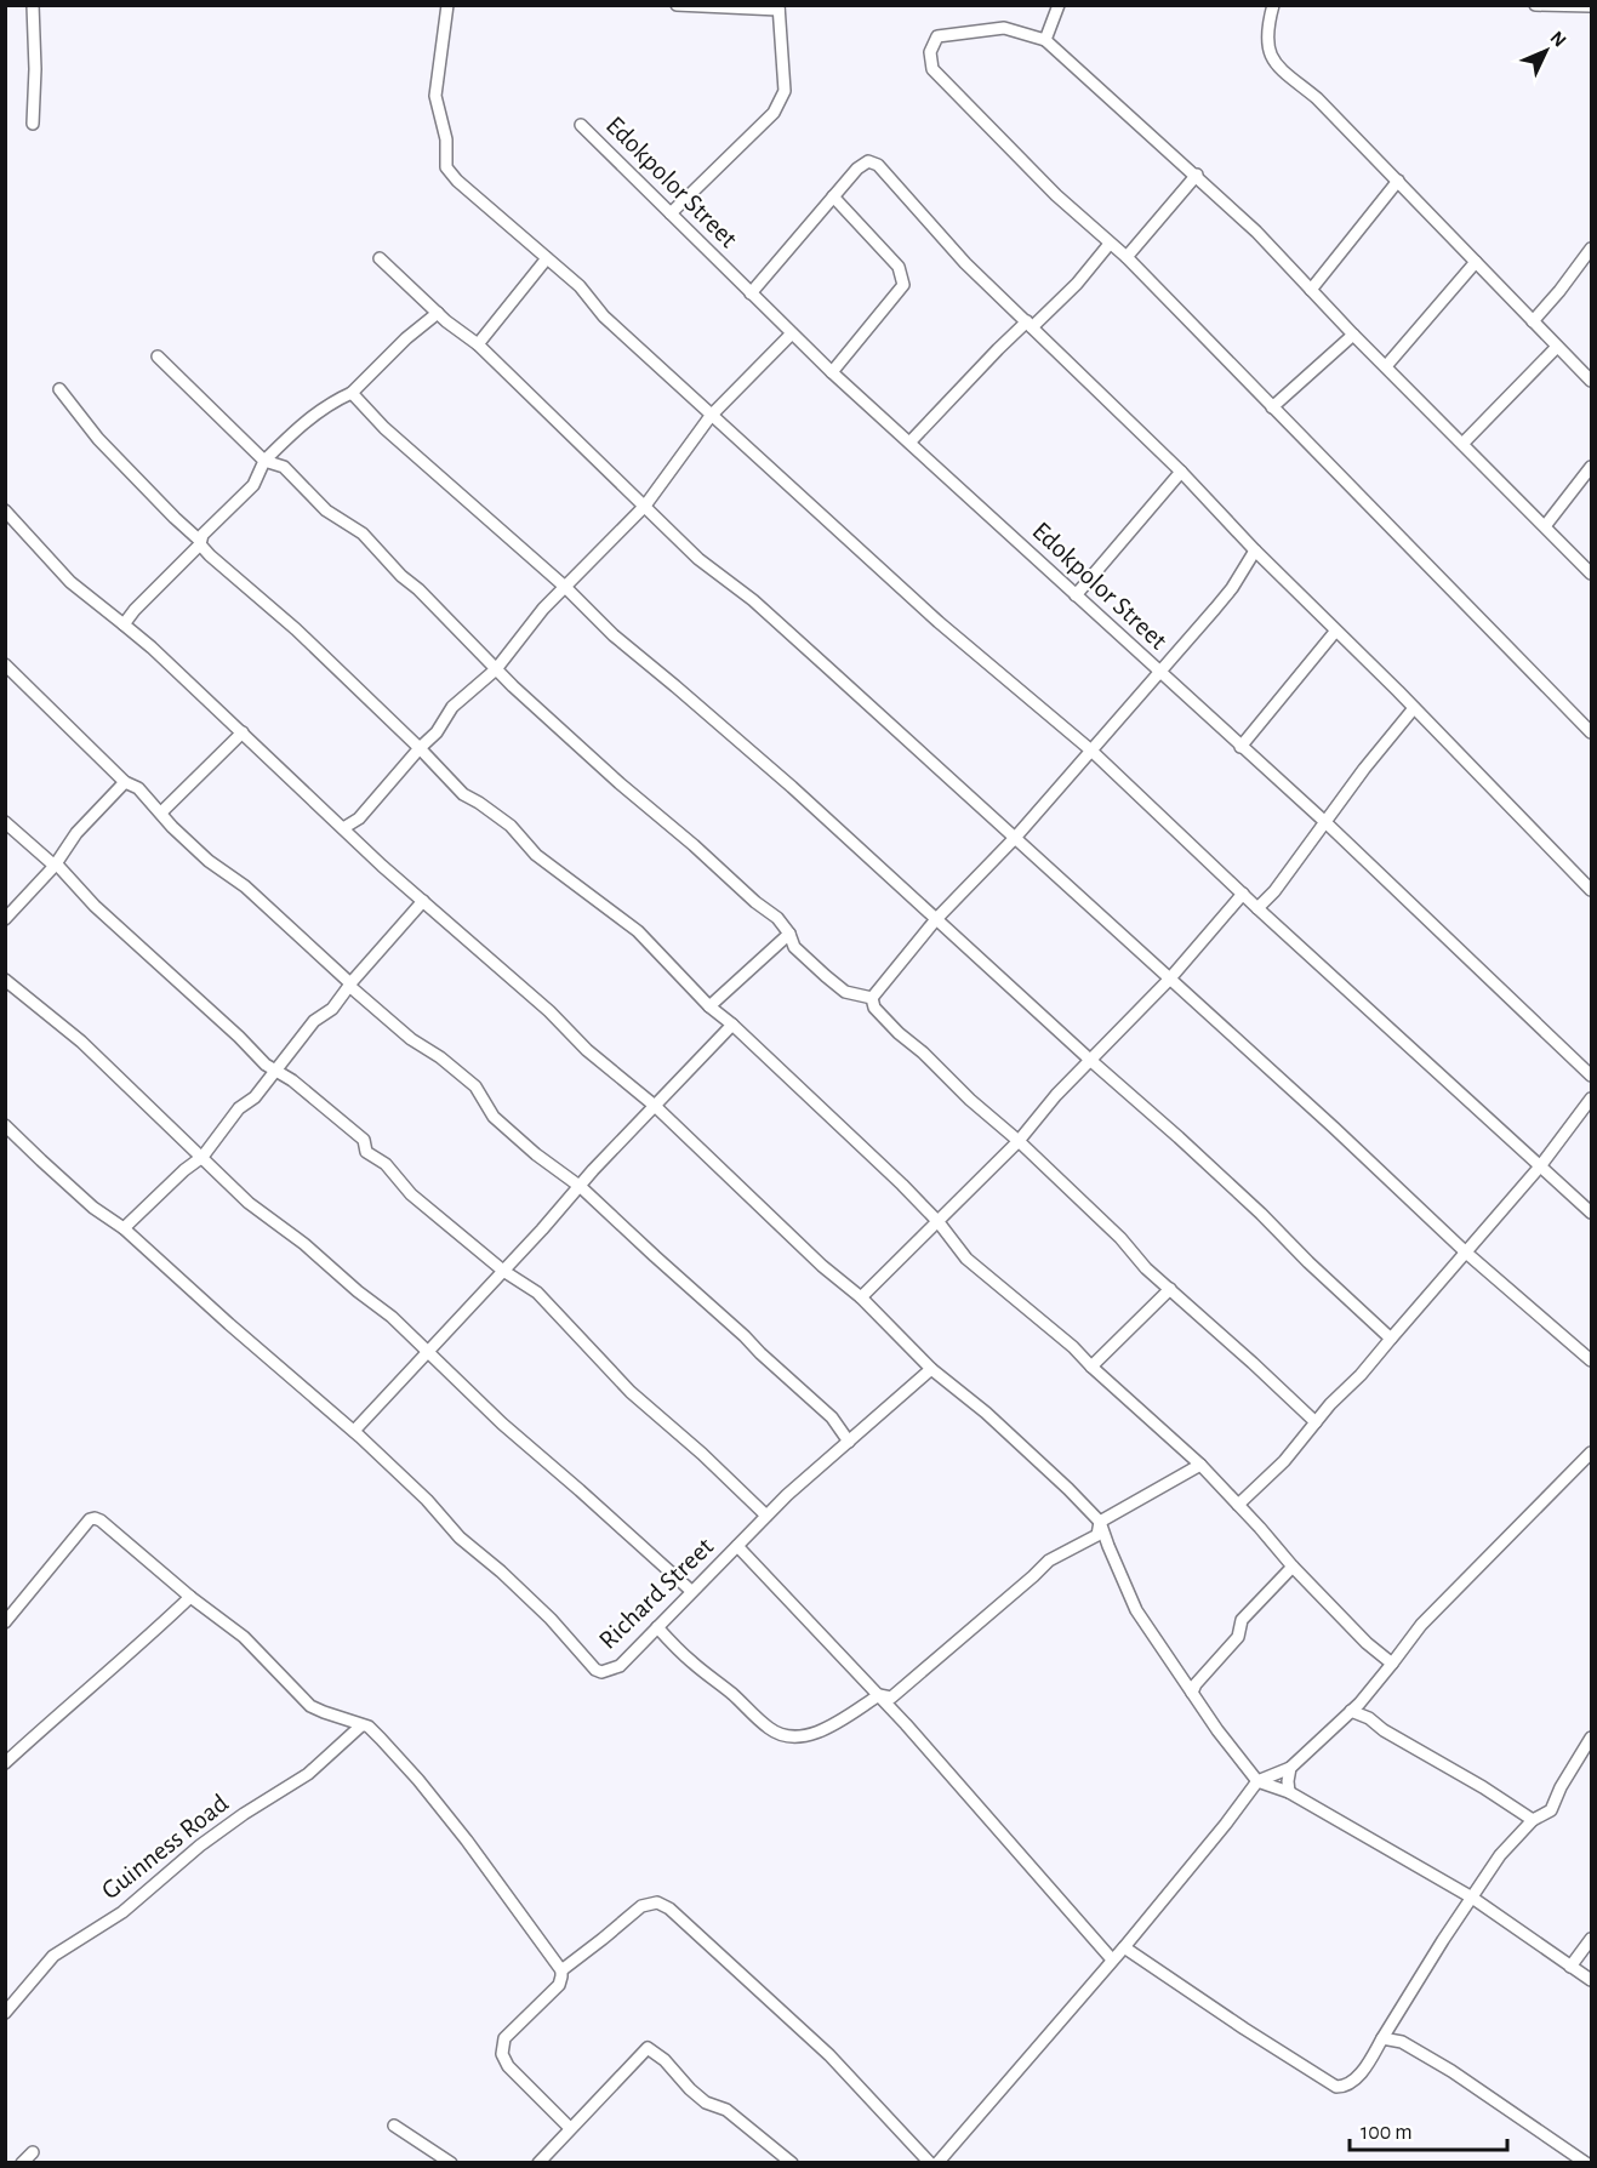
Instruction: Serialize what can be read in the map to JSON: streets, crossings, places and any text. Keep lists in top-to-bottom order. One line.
{"streets":{"street":["Edokpolor Street","Richard Street","Guinness Road"]},"scale_bar":"100 m","north":"top right"}
